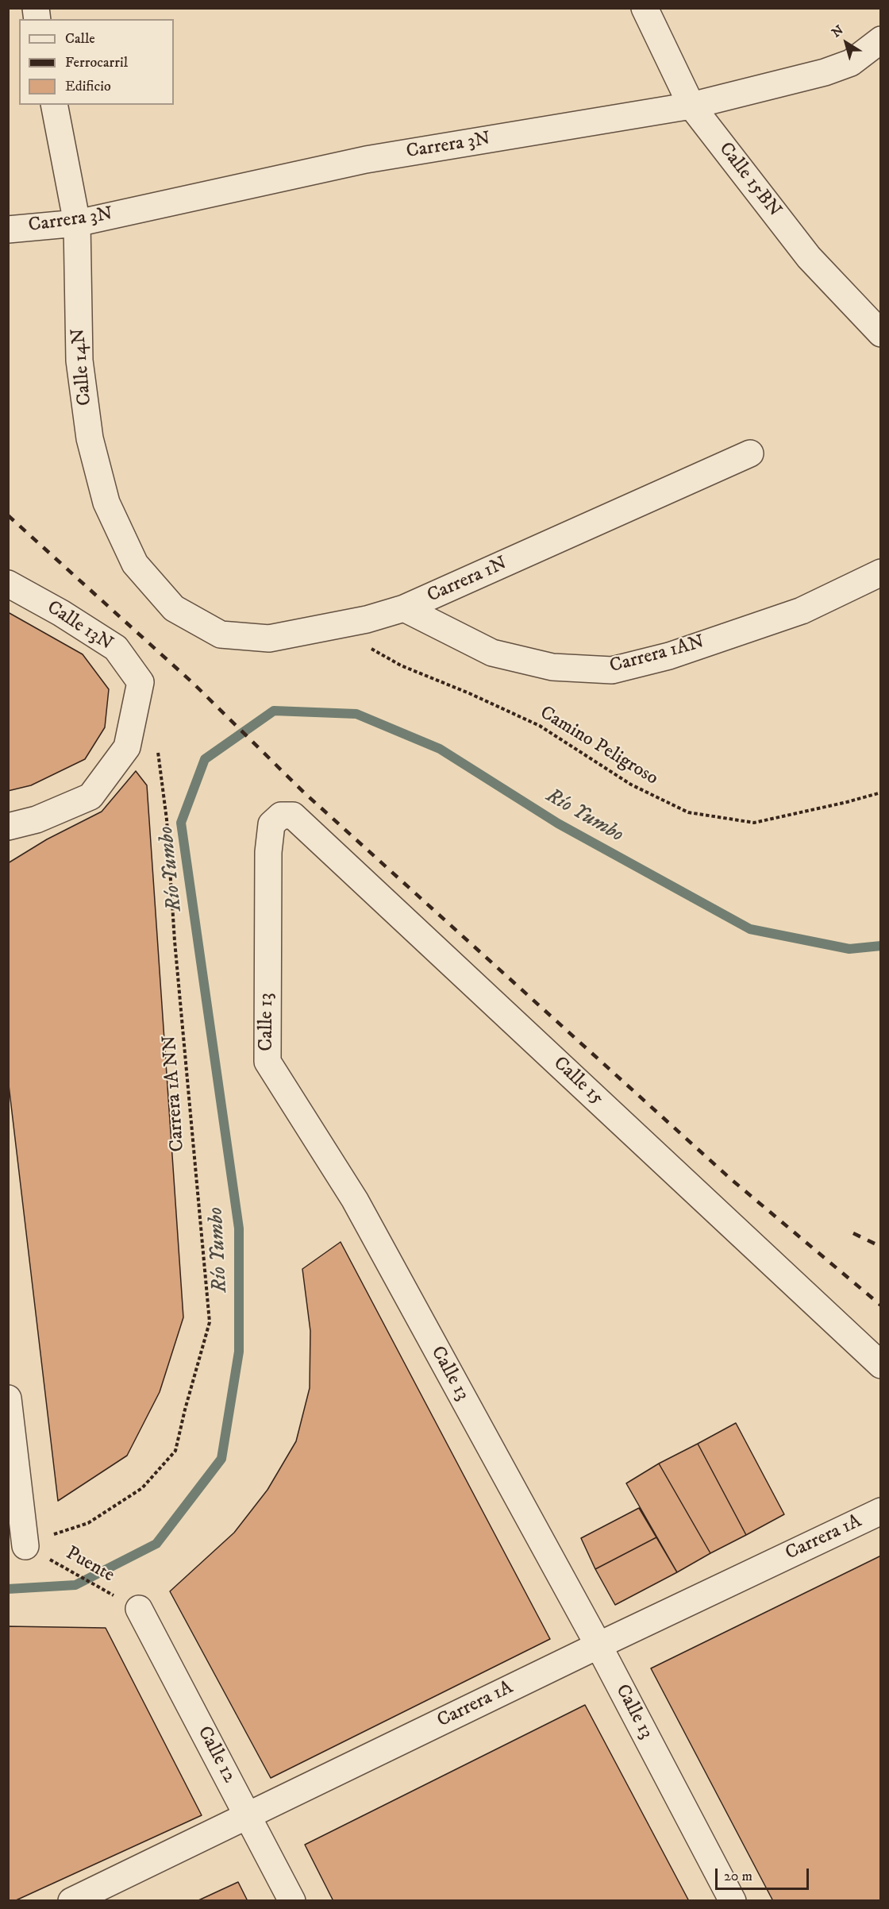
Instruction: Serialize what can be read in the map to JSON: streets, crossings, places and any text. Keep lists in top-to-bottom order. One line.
{"streets":{"street":["Carrera 3N","Calle 15BN","Calle 14N","Carrera 1N","Calle 13N","Carrera 1AN","Calle 13","Calle 15","Carrera 1A","Calle 12"],"path":["Camino Peligroso","Carrera 1A NN","Puente"]},"crossings":[["Carrera 3N","Calle 15BN"],["Carrera 3N","Calle 14N"],["Calle 14N","Carrera 1N"],["Carrera 1N","Carrera 1AN"],["Calle 13","Calle 15"],["Calle 13","Carrera 1A"],["Carrera 1A NN","Puente"],["Carrera 1A","Calle 12"],["Puente","Calle 12"]],"water":["Río Yumbo"],"legend":["Calle","Ferrocarril","Edificio"],"scale_bar":"20 m","north":"top left"}
